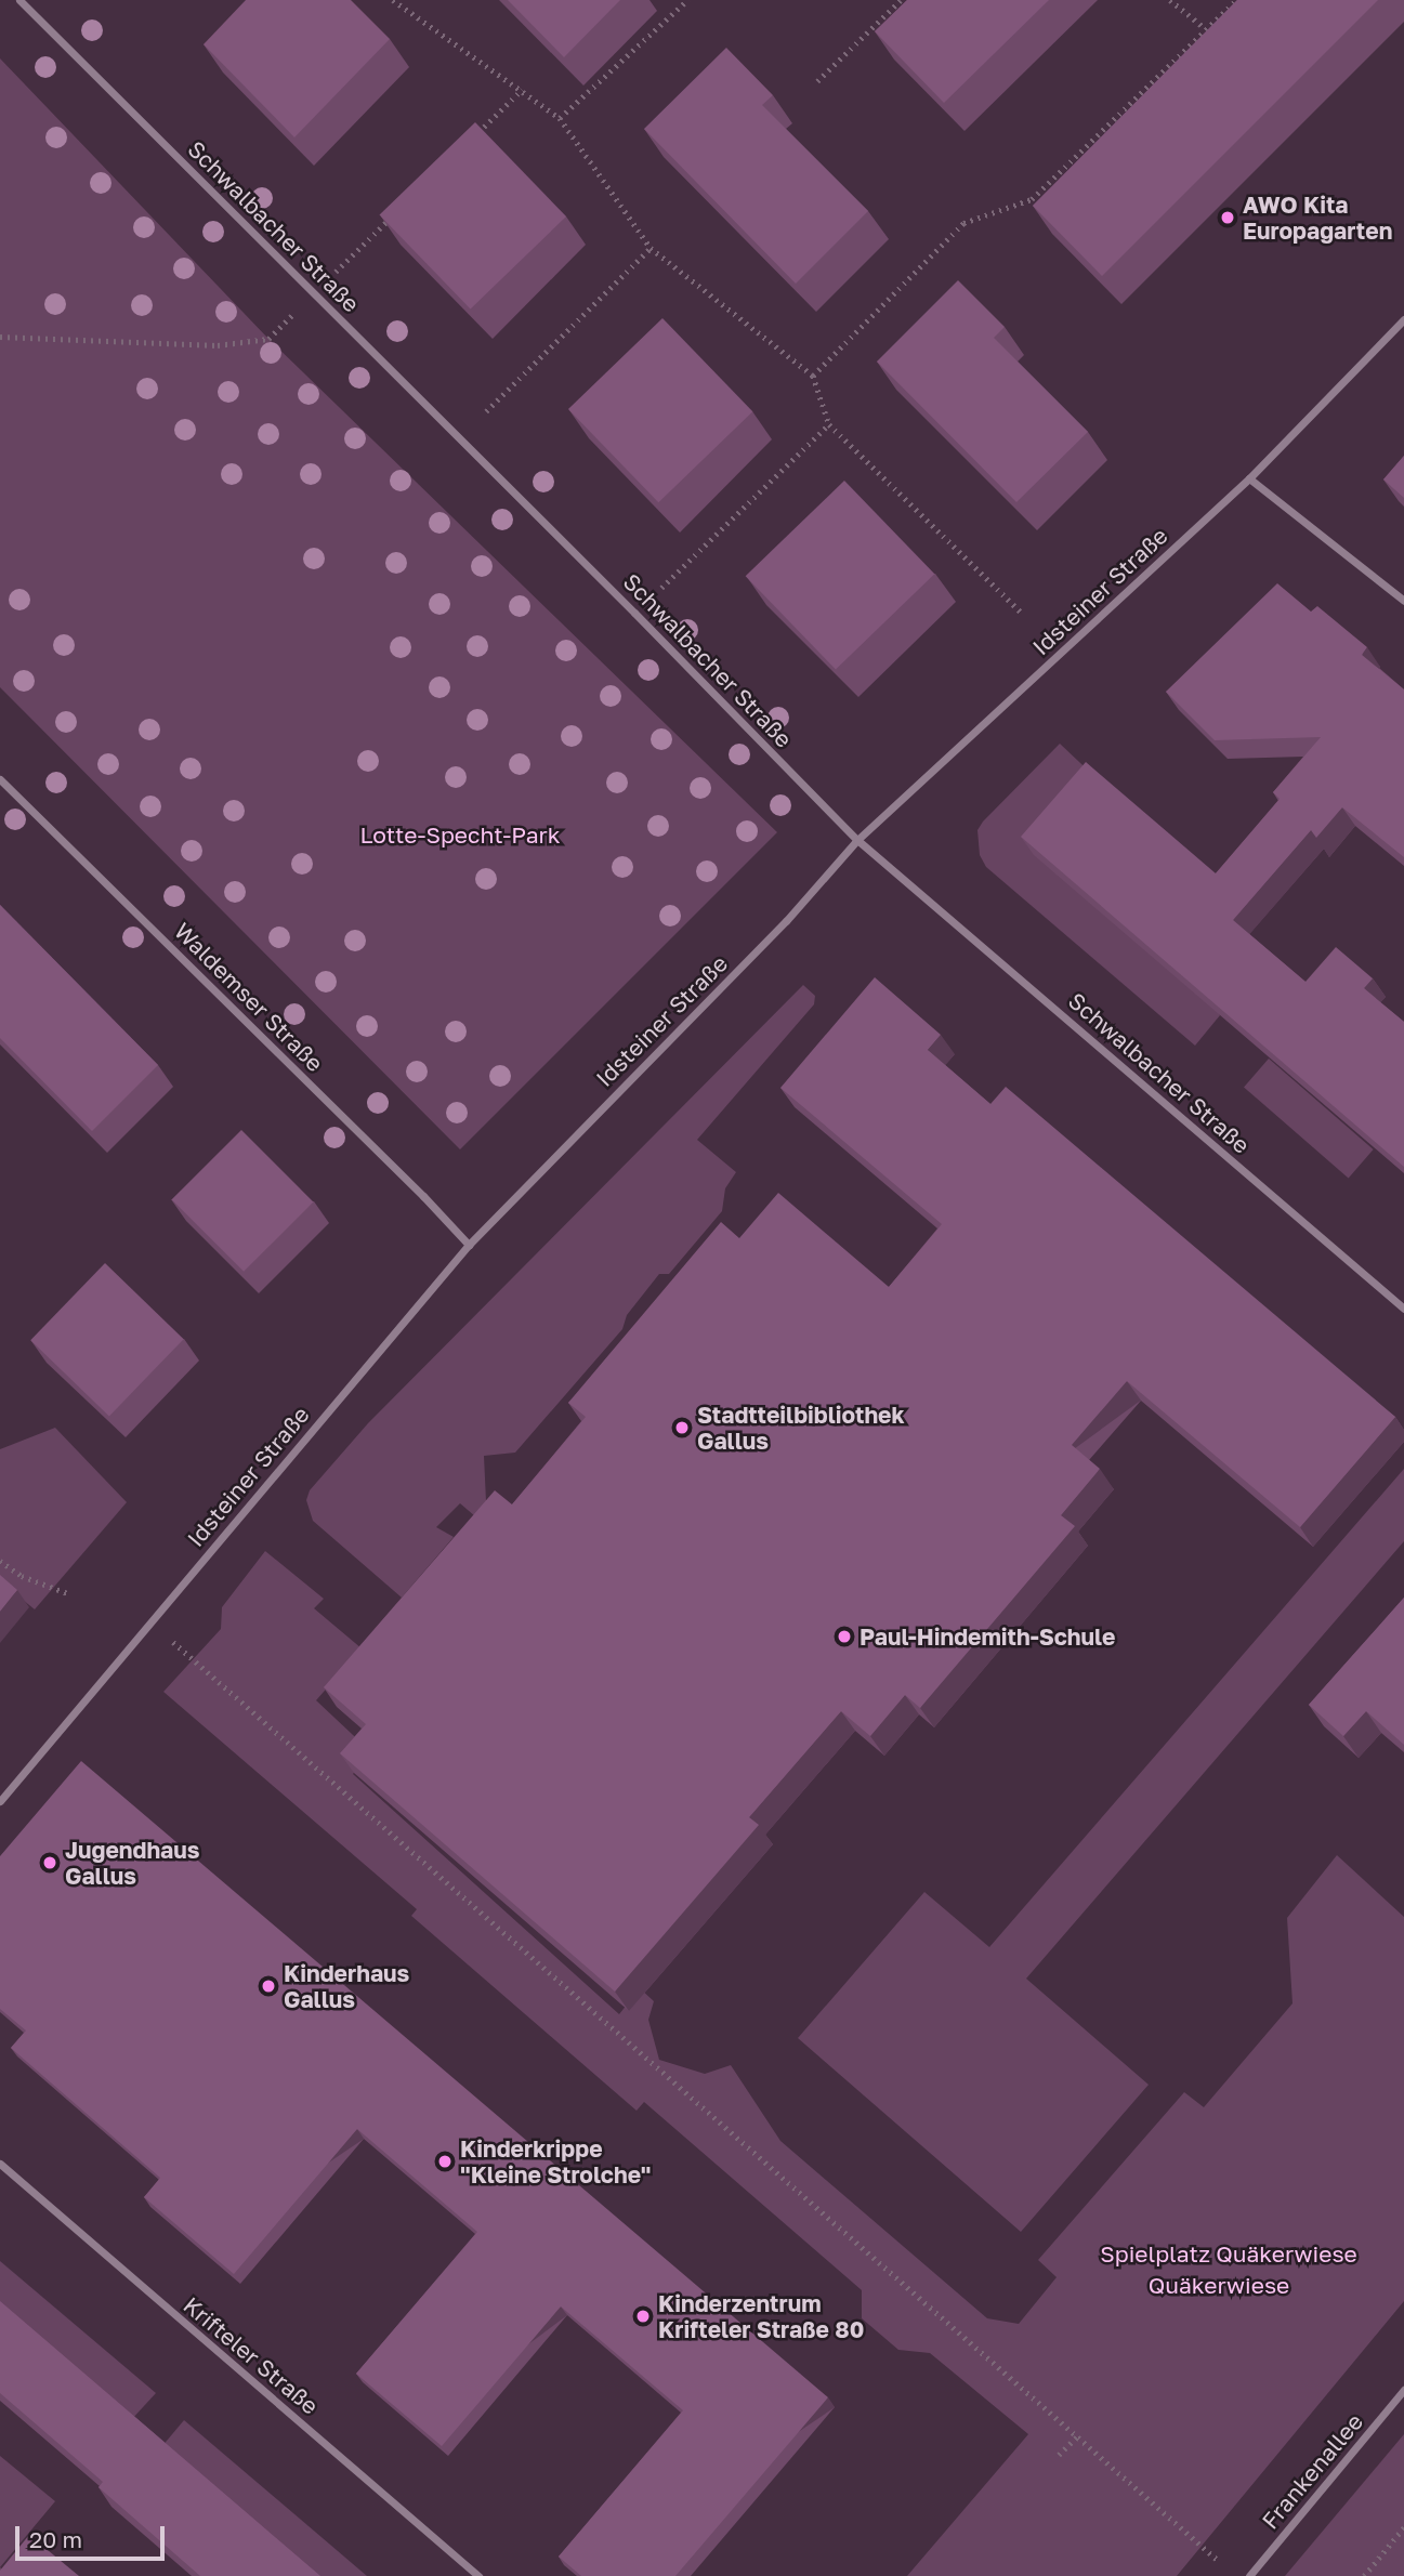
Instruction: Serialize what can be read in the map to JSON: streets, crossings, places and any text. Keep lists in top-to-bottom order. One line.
{"streets":{"street":["Schwalbacher Straße","Idsteiner Straße","Waldemser Straße","Krifteler Straße","Frankenallee"]},"crossings":[["Schwalbacher Straße","Idsteiner Straße"],["Idsteiner Straße","Waldemser Straße"]],"parks":["Lotte-Specht-Park","Spielplatz Quäkerwiese","Quäkerwiese"],"places":["AWO Kita Europagarten","Stadtteilbibliothek Gallus","Paul-Hindemith-Schule","Jugendhaus Gallus","Kinderhaus Gallus","Kinderkrippe \"Kleine Strolche\"","Kinderzentrum Krifteler Straße 80"],"scale_bar":"20 m"}
